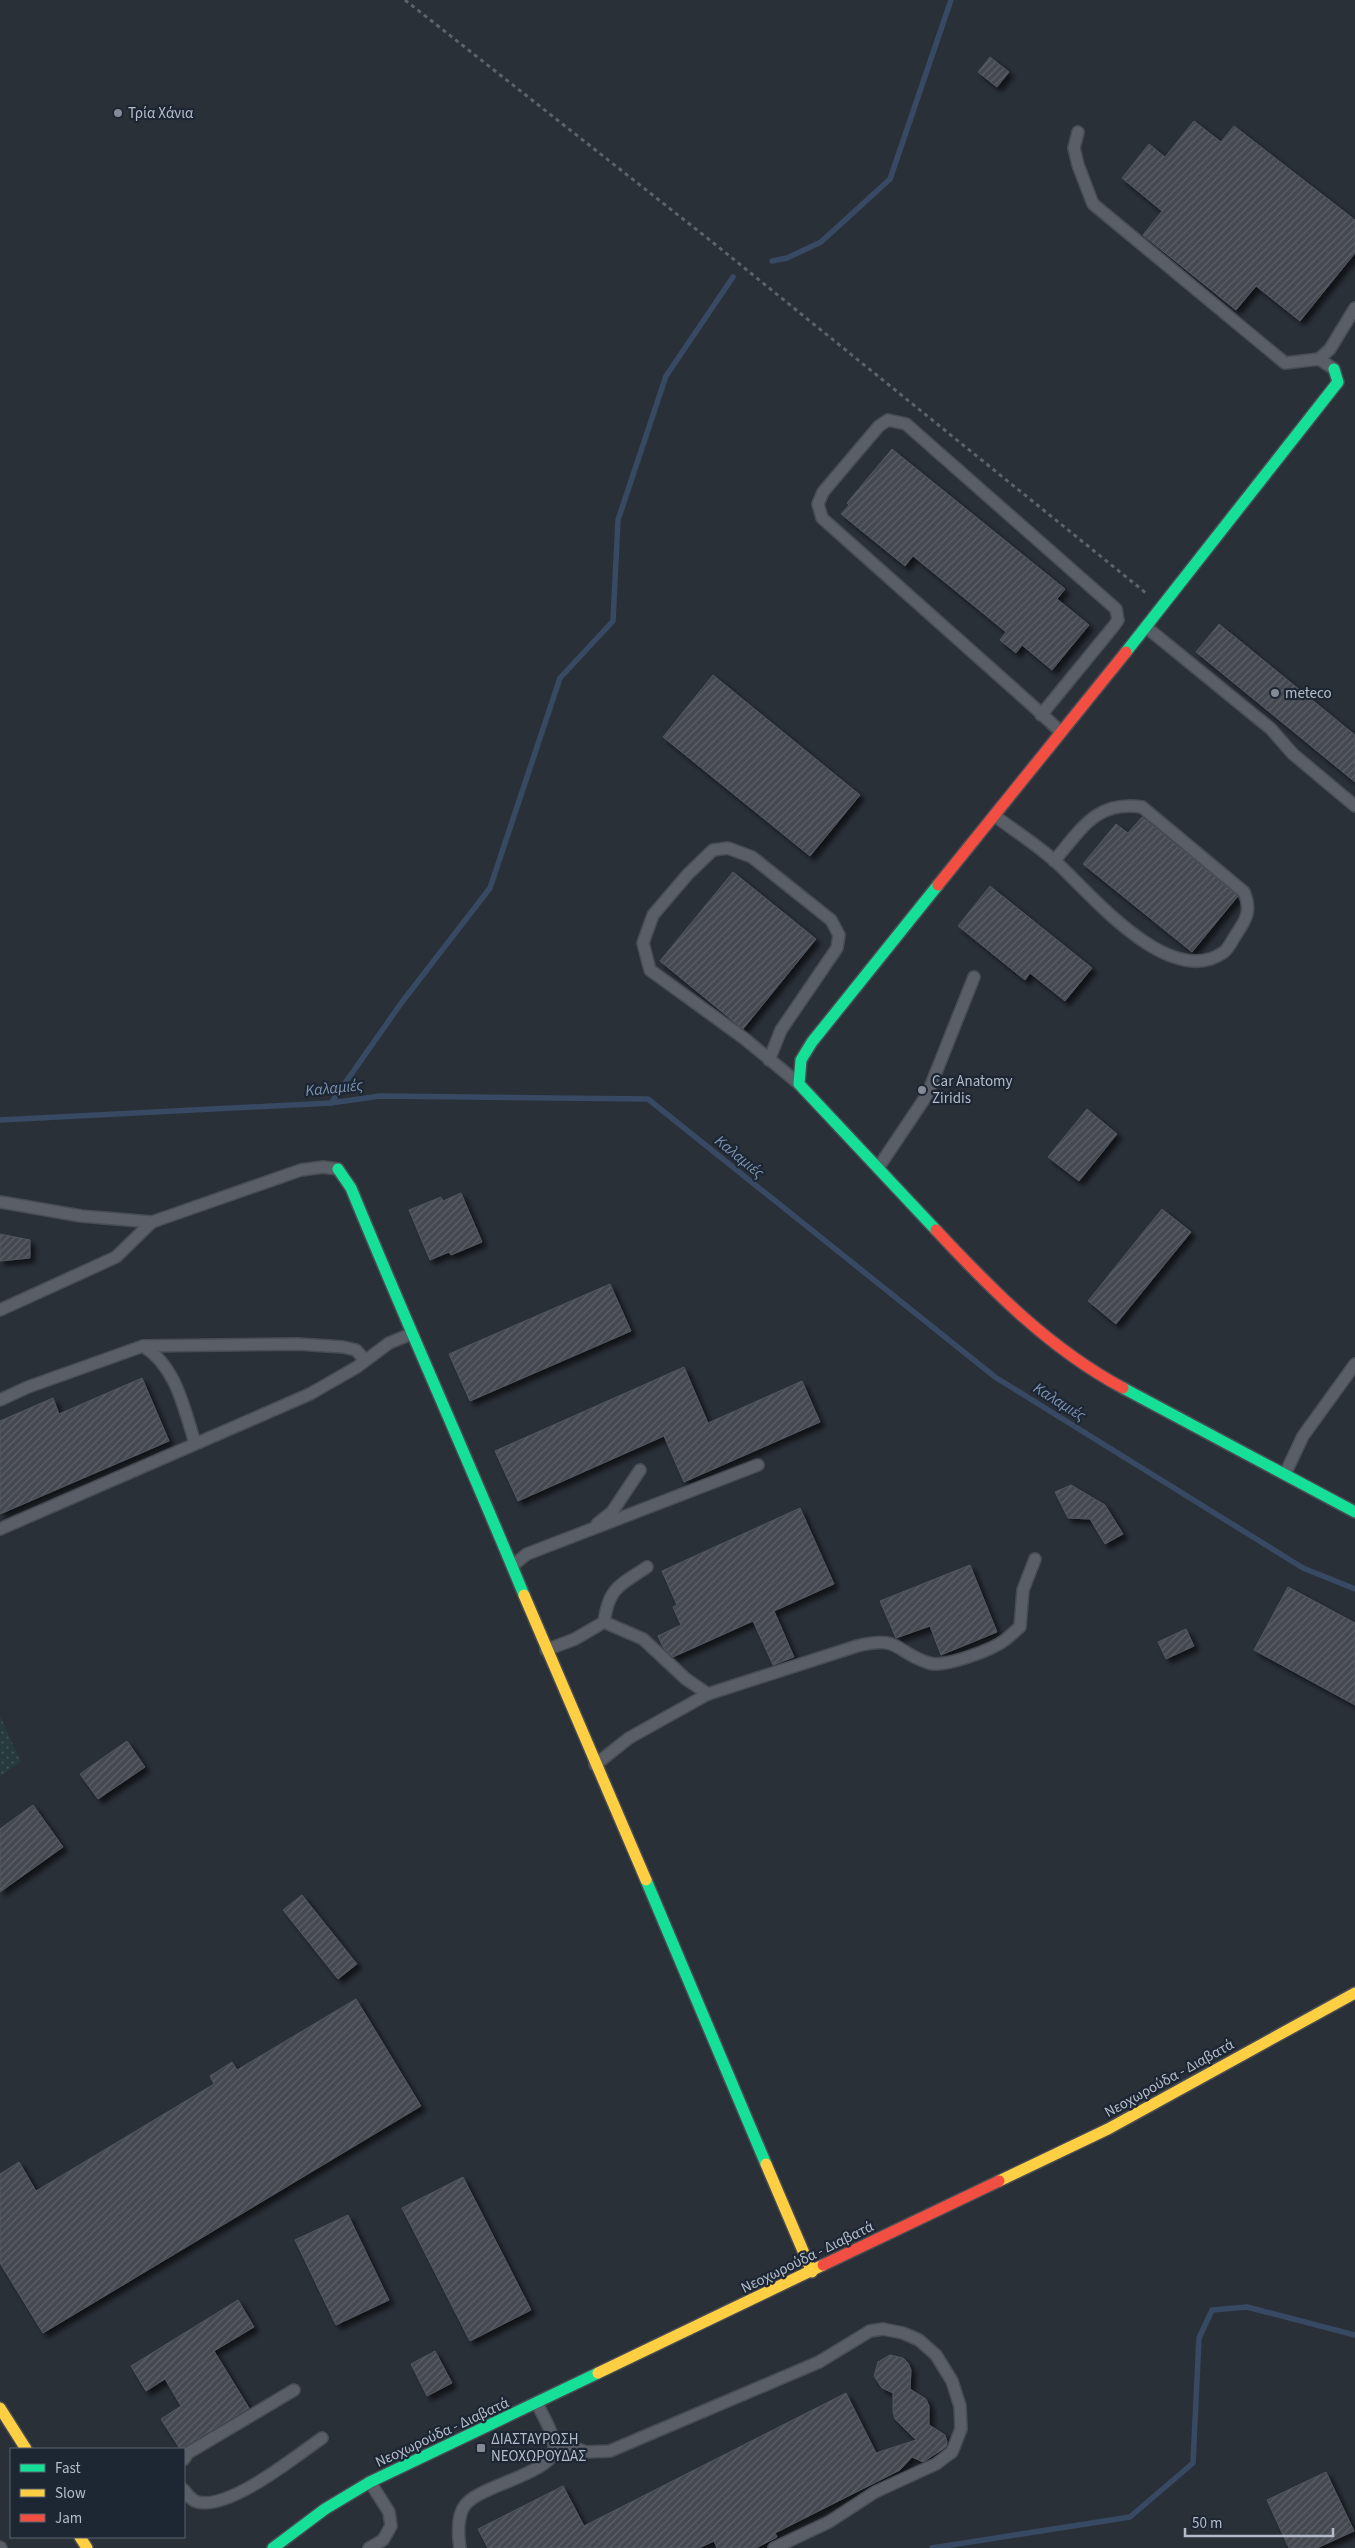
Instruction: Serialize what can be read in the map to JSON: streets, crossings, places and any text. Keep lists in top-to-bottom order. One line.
{"streets":{"street":["Νεοχωρούδα - Διαβατά"]},"water":["Καλαμιές"],"places":{"other":["Τρία Χάνια","meteco","Car Anatomy Ziridis"],"transit":["ΔΙΑΣΤΑΥΡΩΣΗ ΝΕΟΧΩΡΟΥΔΑΣ"]},"legend":["Fast","Slow","Jam"],"scale_bar":"50 m"}
